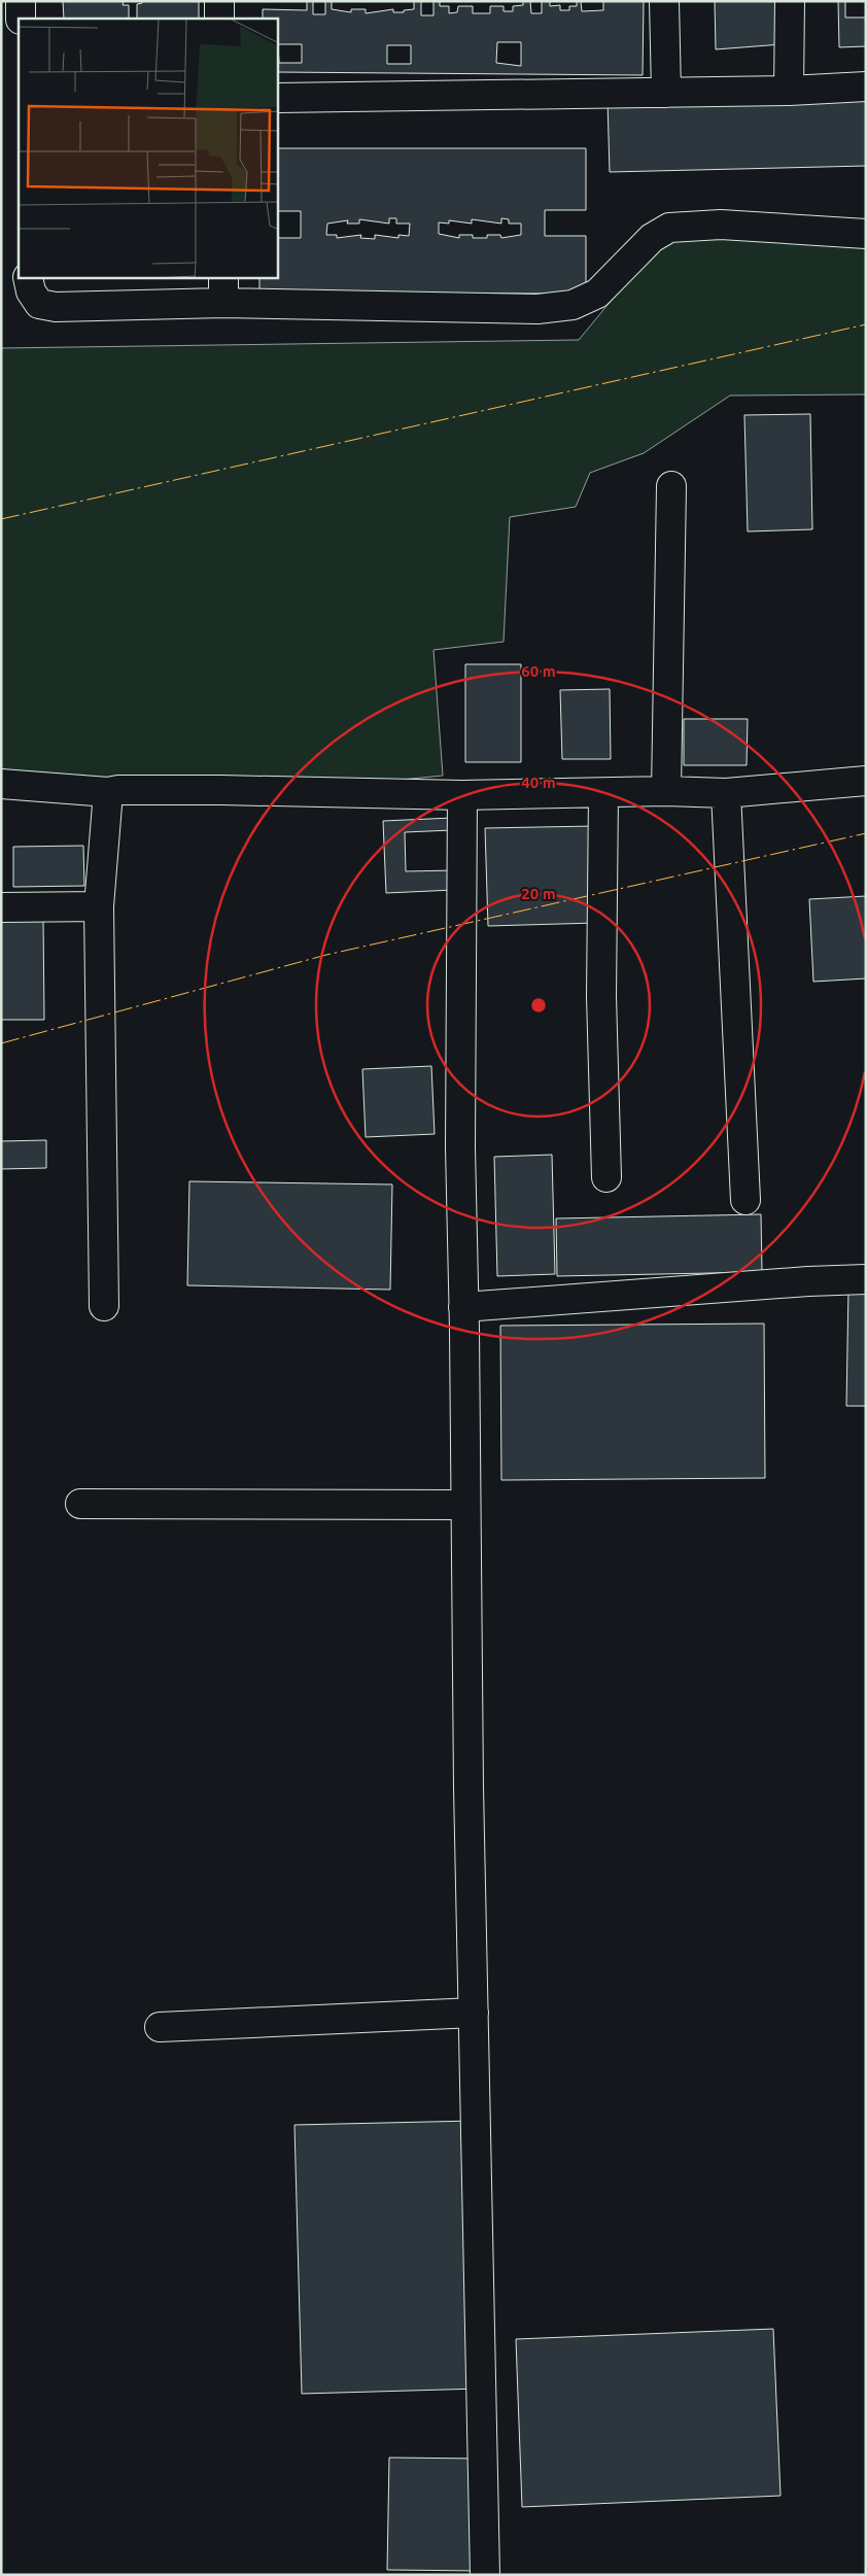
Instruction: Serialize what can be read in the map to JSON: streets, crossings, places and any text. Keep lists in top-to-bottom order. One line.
{"rings":["60 m","40 m","20 m"]}
